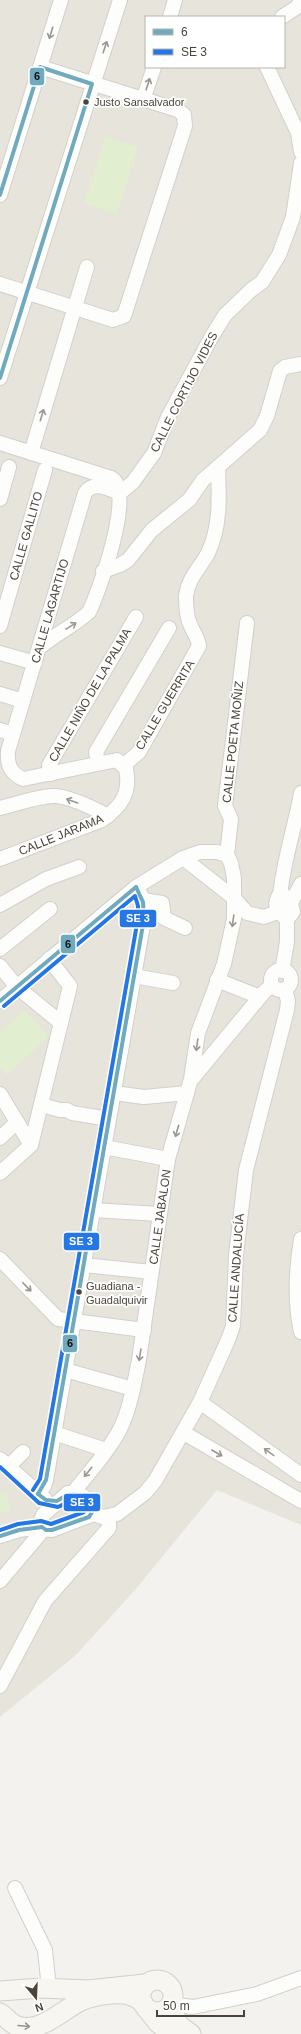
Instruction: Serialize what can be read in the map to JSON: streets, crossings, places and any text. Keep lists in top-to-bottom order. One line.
{"streets":{"street":["CALLE CORTIJO VIDES","CALLE GALLITO","CALLE LAGARTIJO","CALLE NIÑO DE LA PALMA","CALLE GUERRITA","CALLE POETA MOÑIZ","CALLE JARAMA","CALLE JABALON","CALLE ANDALUCÍA"]},"crossings":[["CALLE CORTIJO VIDES","CALLE LAGARTIJO"],["CALLE GUERRITA","CALLE JARAMA"],["CALLE POETA MOÑIZ","CALLE JABALON"]],"places":["Justo Sansalvador","Guadiana - Guadalquivir"],"lines":["transit line 6"],"legend":["6","SE 3"],"scale_bar":"50 m","north":"bottom"}
